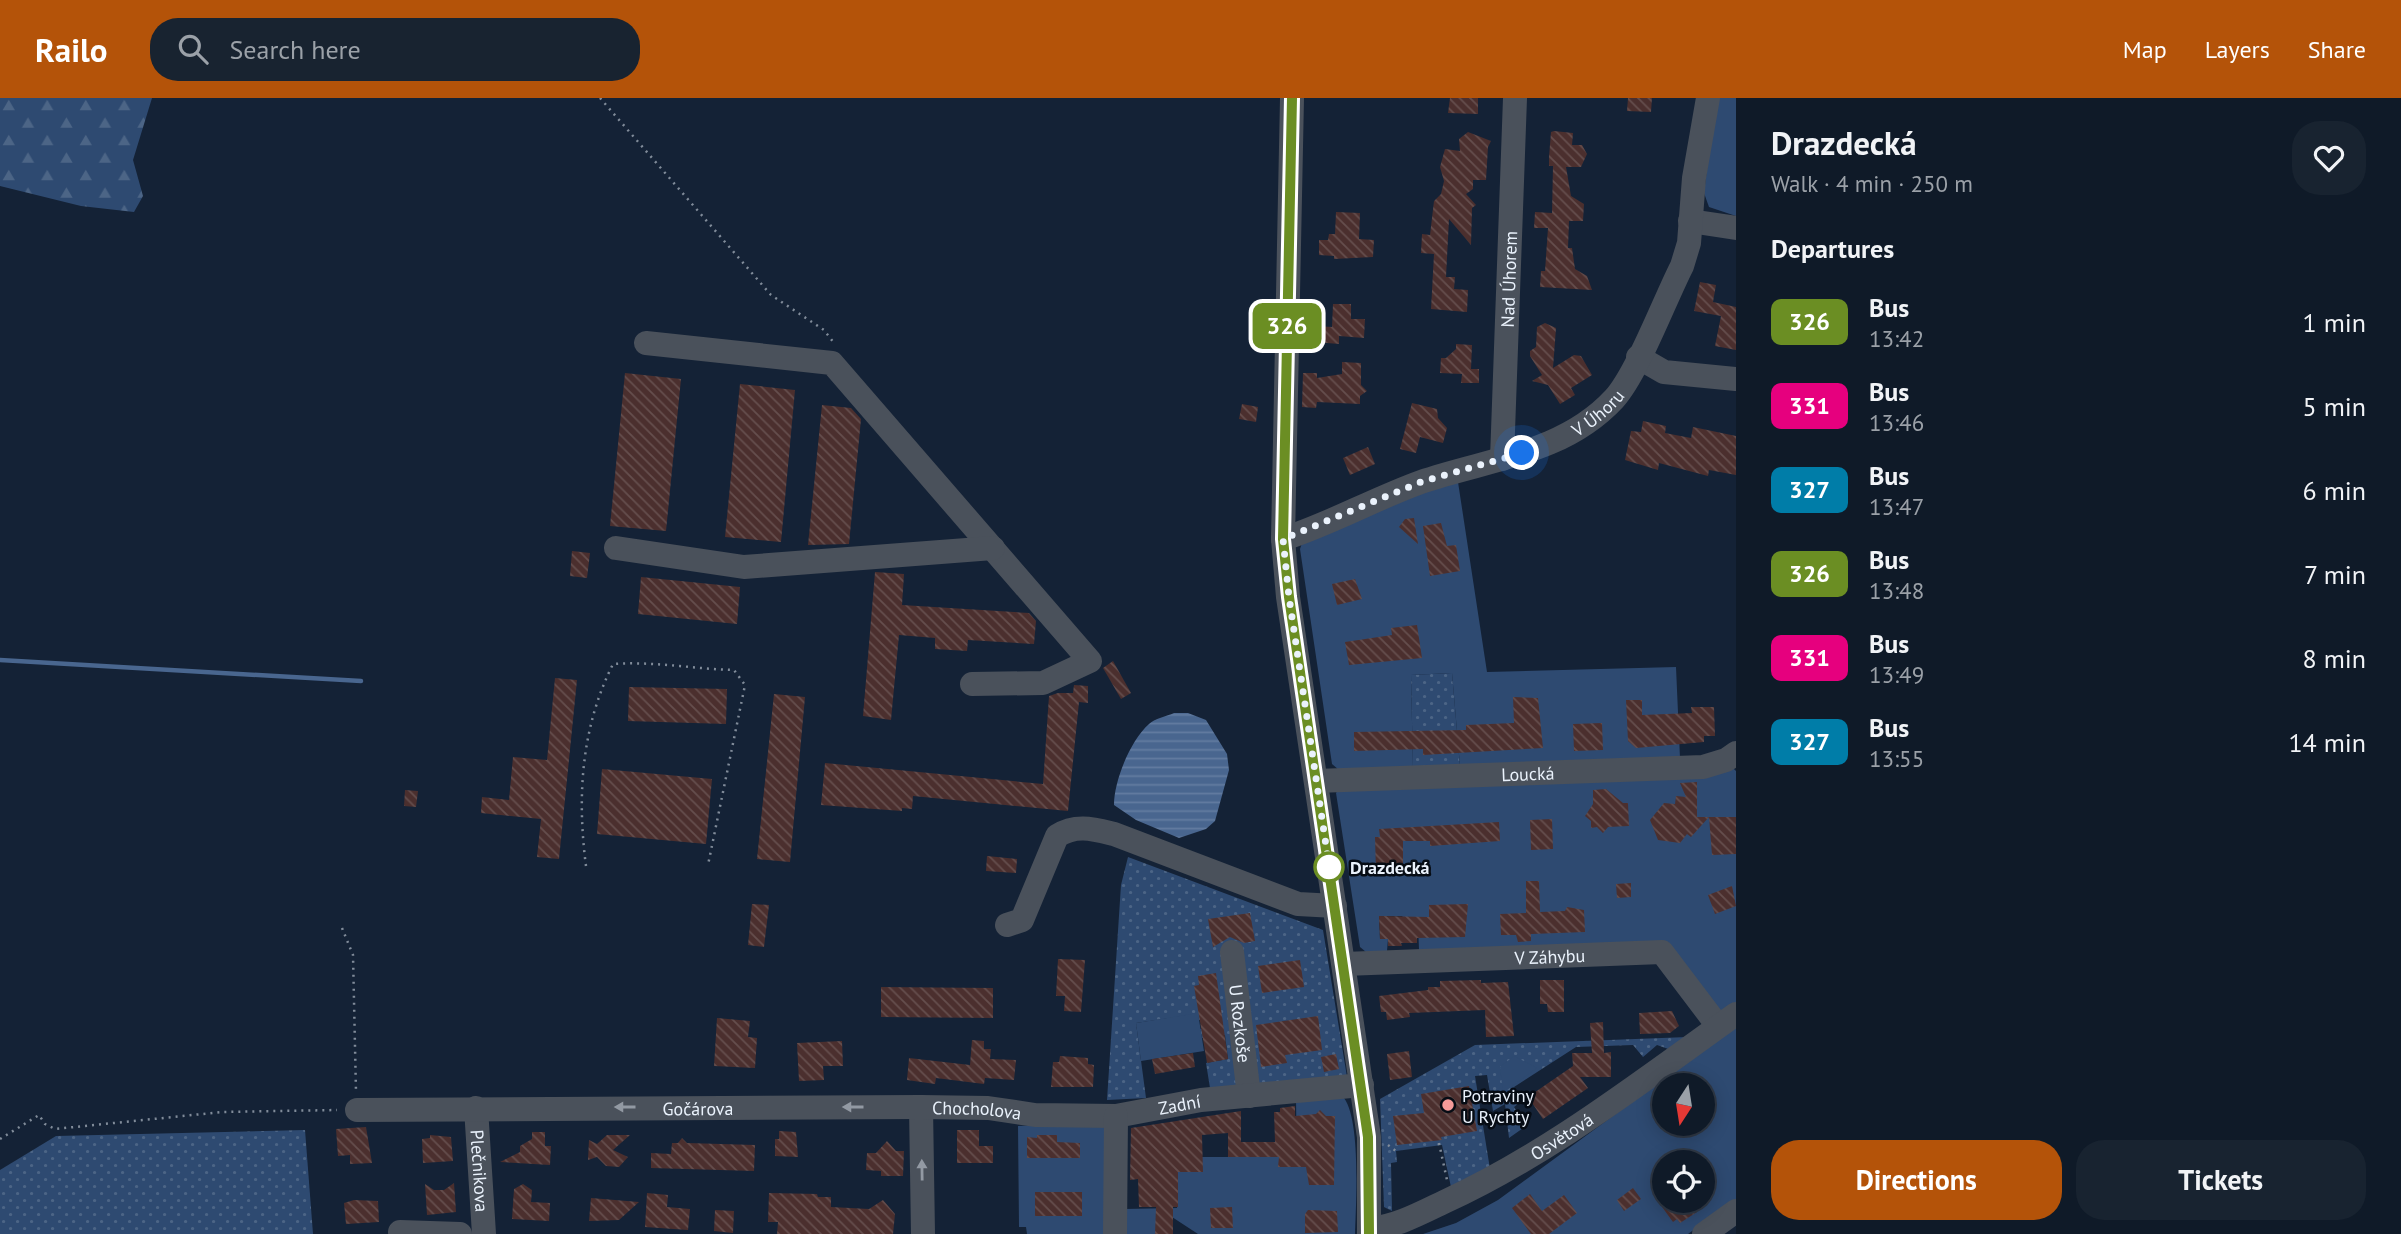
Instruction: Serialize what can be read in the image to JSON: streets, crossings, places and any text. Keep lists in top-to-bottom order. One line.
{"streets":{"street":["Nad Úhorem","V Úhoru","Loucká","V Záhybu","U Rozkoše","Zadní","Gočárova","Chocholova","Osvětová","Plečnikova"]},"crossings":[["Nad Úhorem","V Úhoru"],["V Záhybu","Osvětová"],["U Rozkoše","Zadní"],["Zadní","Chocholova"],["Gočárova","Chocholova"],["Gočárova","Plečnikova"]],"one_way":["Gočárova"],"places":["Drazdecká","Potraviny U Rychty"],"lines":["bus line 326"],"north":"bottom","page":{"header":"Railo","search":"Search here","nav":["Map","Layers","Share"],"on_map":"326","heading":[["Drazdecká","Walk · 4 min · 250 m"],"Departures"],"list":[{"mark":"326","name":"Bus","note":"13:42","value":"1 min"},{"mark":"331","name":"Bus","note":"13:46","value":"5 min"},{"mark":"327","name":"Bus","note":"13:47","value":"6 min"},{"mark":"326","name":"Bus","note":"13:48","value":"7 min"},{"mark":"331","name":"Bus","note":"13:49","value":"8 min"},{"mark":"327","name":"Bus","note":"13:55","value":"14 min"}],"buttons":["Directions","Tickets"]}}
